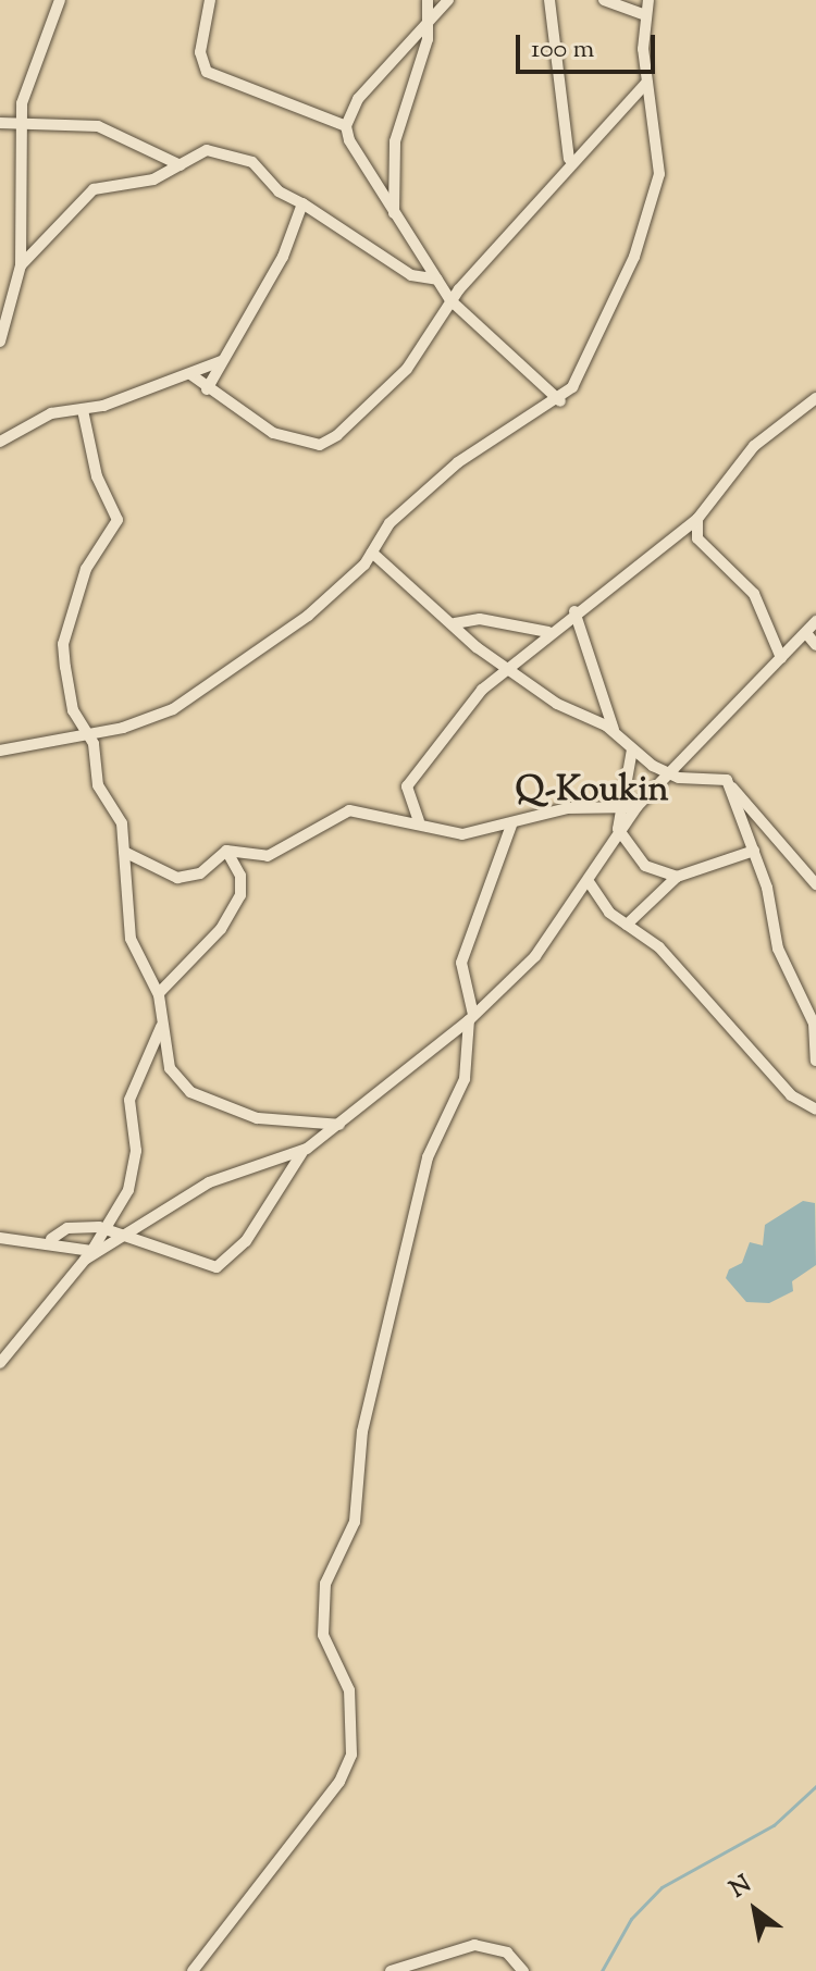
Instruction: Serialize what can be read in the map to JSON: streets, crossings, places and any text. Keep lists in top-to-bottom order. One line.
{"districts":["Q-Koukin"],"scale_bar":"100 m","north":"top left"}
